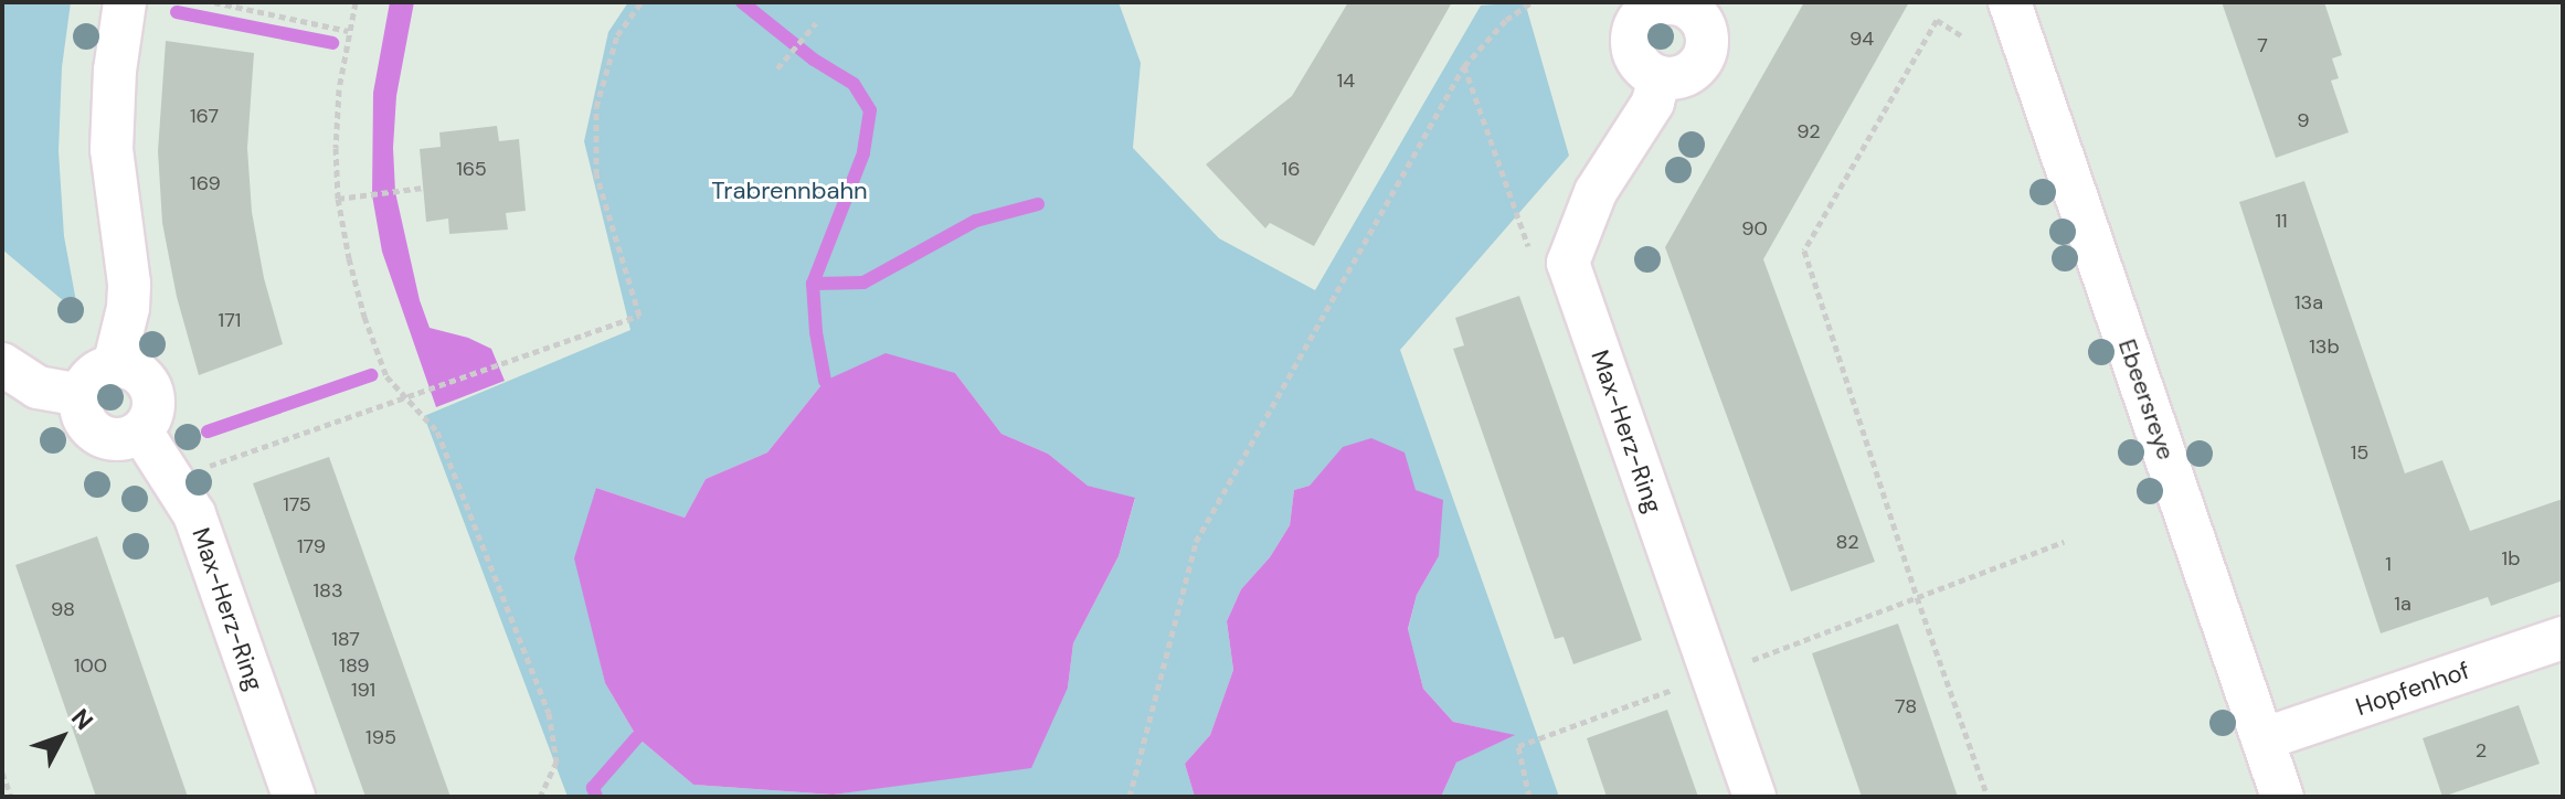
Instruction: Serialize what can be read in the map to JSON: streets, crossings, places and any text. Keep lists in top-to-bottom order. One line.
{"streets":{"street":["Ebeersreye","Max-Herz-Ring","Hopfenhof"]},"crossings":[["Ebeersreye","Hopfenhof"]],"parks":["Trabrennbahn"],"house_numbers":["94","7","14","167","9","92","165","16","169","11","90","13a","171","13b","15","175","82","179","1b","1","183","1a","98","187","100","189","191","78","195","2"],"north":"top right"}
